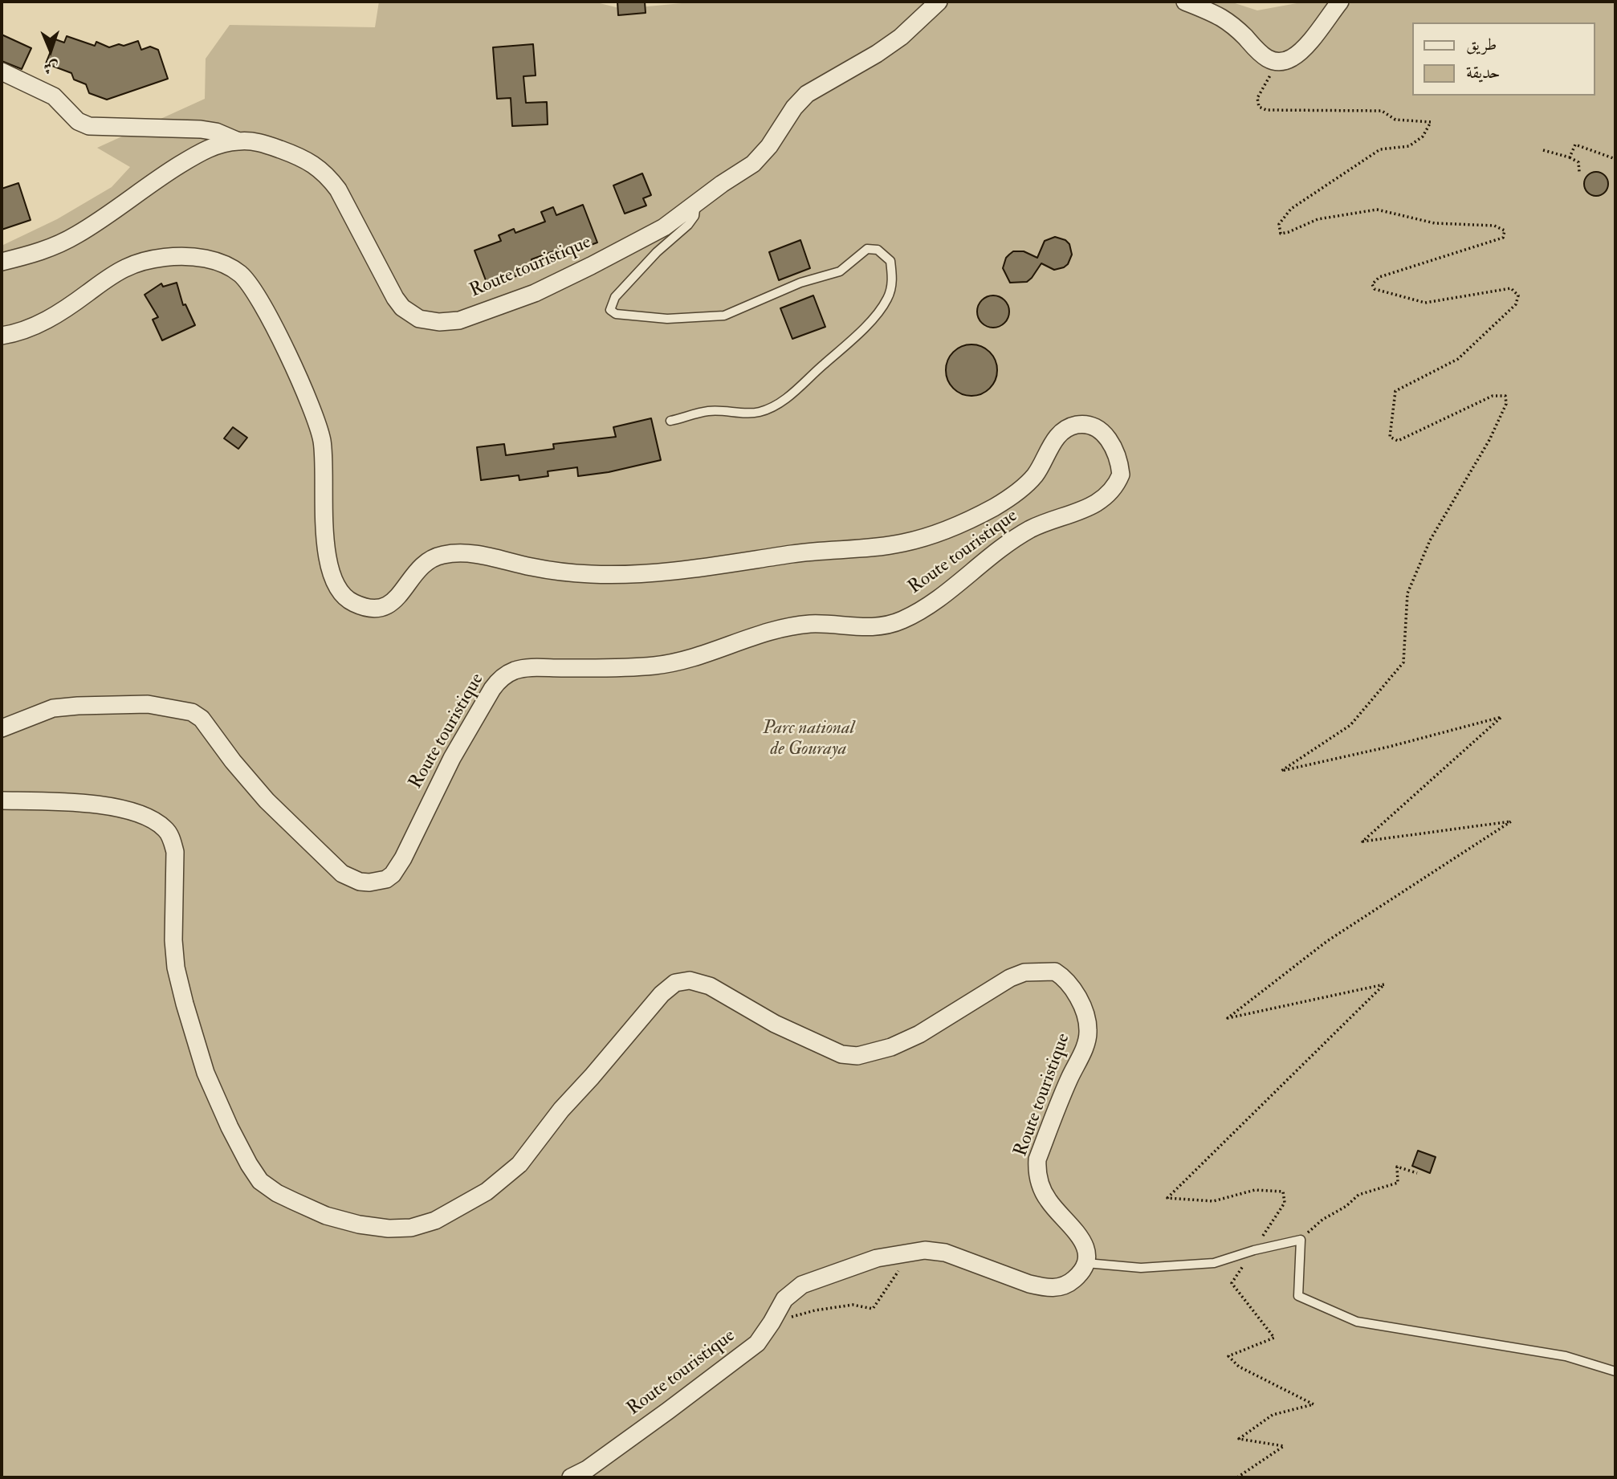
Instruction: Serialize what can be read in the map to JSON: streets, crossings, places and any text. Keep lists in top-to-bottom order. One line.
{"streets":{"street":["Route touristique"]},"parks":["Parc national de Gouraya"],"legend":["طريق","حديقة"],"north":"bottom"}
